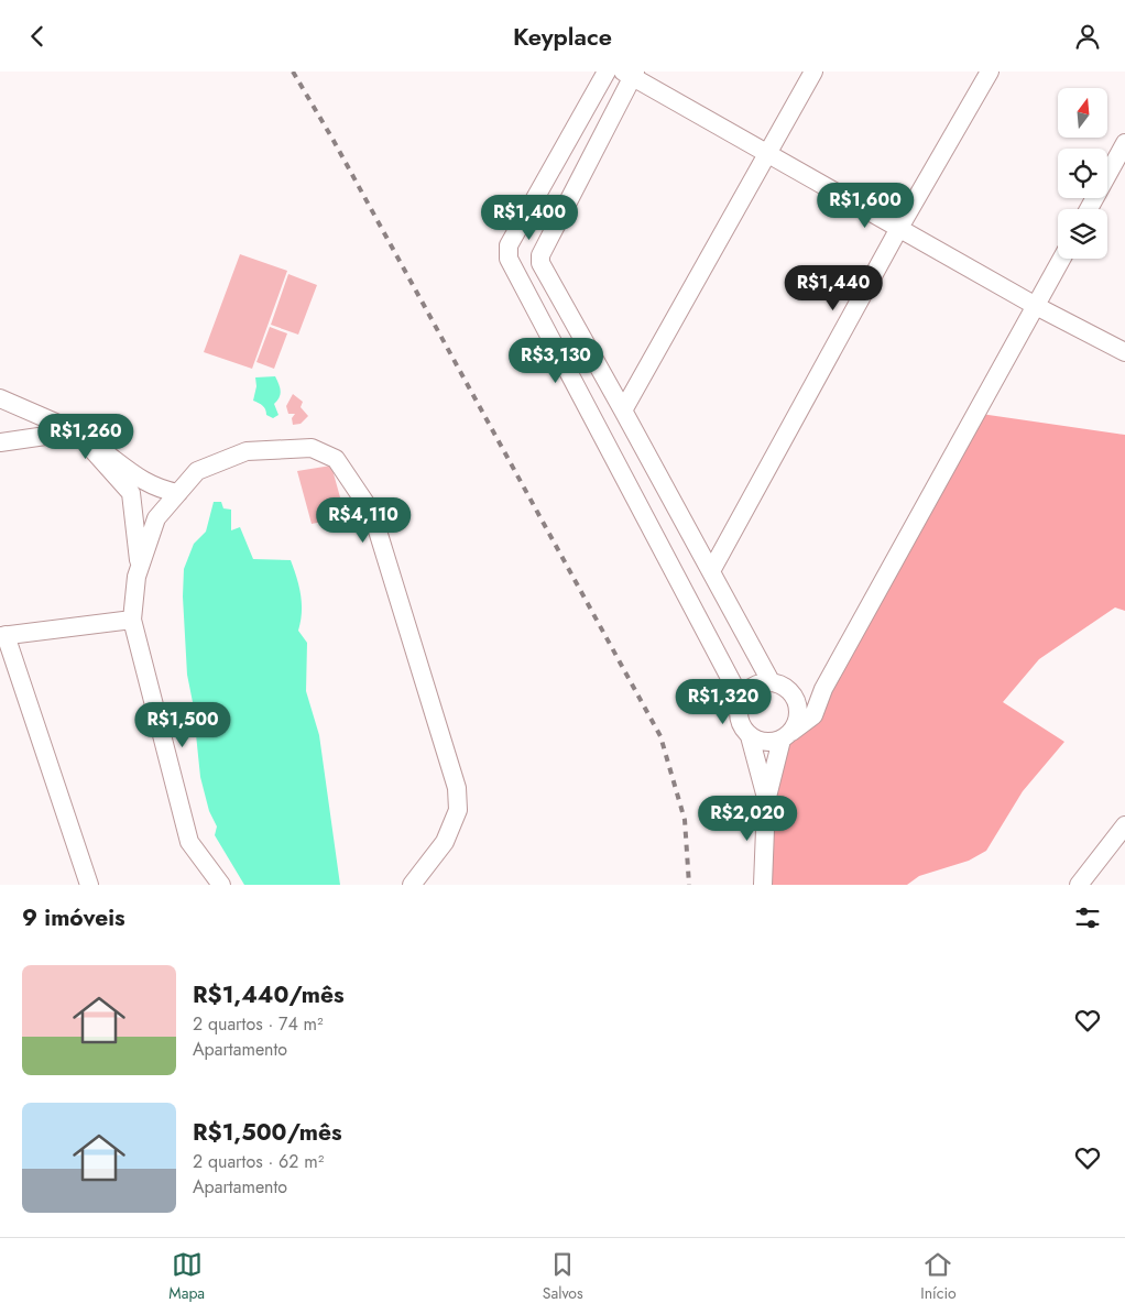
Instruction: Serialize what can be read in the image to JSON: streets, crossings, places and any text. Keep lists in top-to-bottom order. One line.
{"north":"top","page":{"header":"Keyplace","price":["R$1,600","R$1,400","R$1,440","R$3,130","R$1,260","R$4,110","R$1,320","R$1,500","R$2,020"],"heading":"9 imóveis","list":[{"name":"R$1,440/mês","note":"2 quartos · 74 m² · Apartamento"},{"name":"R$1,500/mês","note":"2 quartos · 62 m² · Apartamento"}],"tabs":["Mapa","Salvos","Início"]}}
